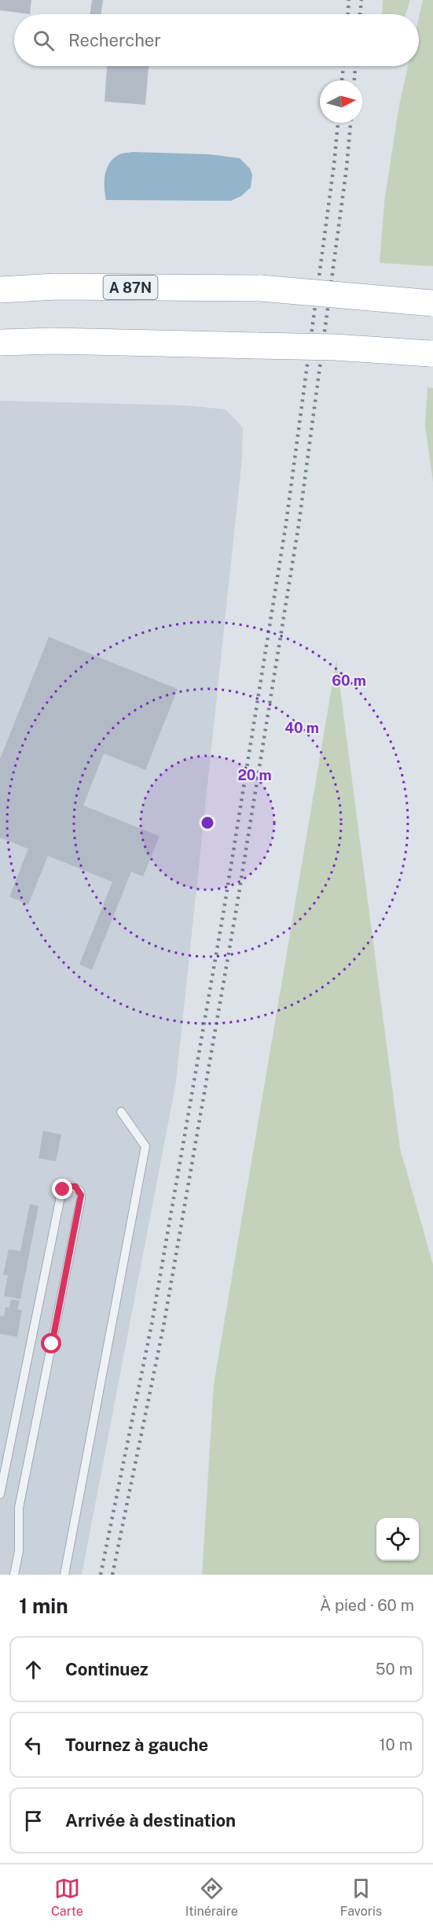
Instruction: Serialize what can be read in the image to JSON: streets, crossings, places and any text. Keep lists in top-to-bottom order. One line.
{"streets":{"highway":["A 87N"]},"north":"right","page":{"search":"Rechercher","heading":["1 min","À pied · 60 m"],"list":[["Continuez","50 m"],["Tournez à gauche","10 m"],"Arrivée à destination"],"nav":["Carte","Itinéraire","Favoris"]},"rings":["60 m","40 m","20 m"]}
